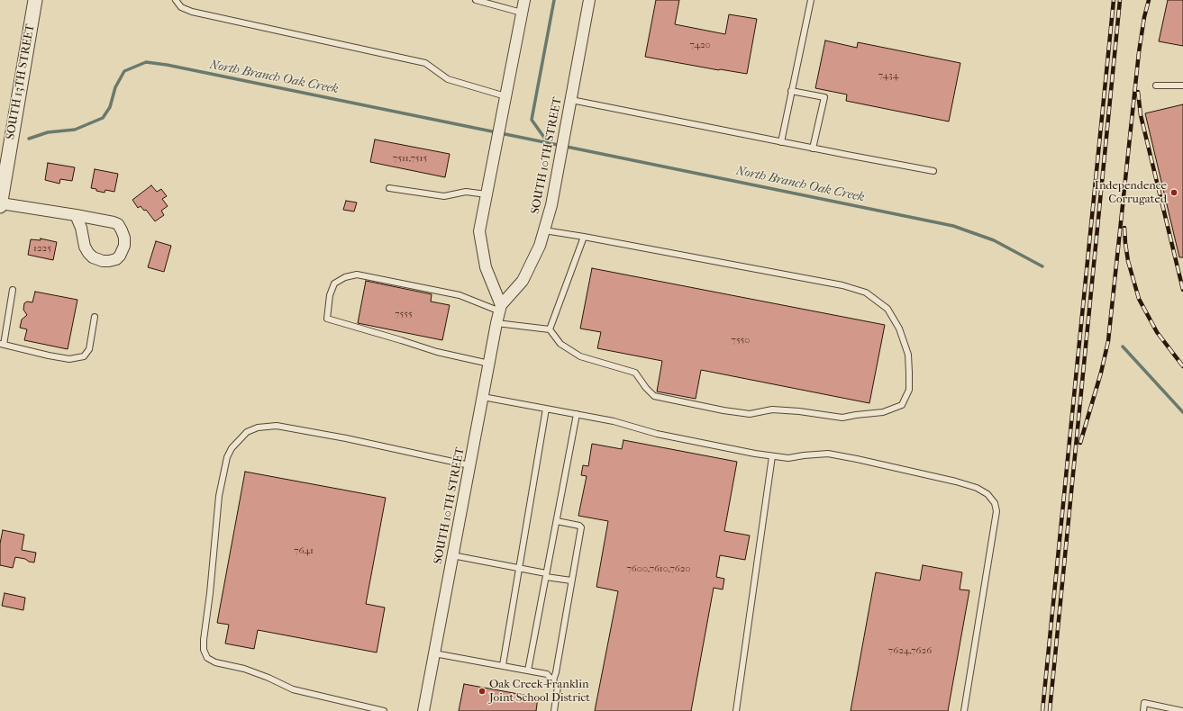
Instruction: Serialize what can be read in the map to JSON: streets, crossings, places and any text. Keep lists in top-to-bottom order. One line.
{"streets":{"street":["SOUTH 13TH STREET","SOUTH 10TH STREET"]},"water":["North Branch Oak Creek"],"places":["Independence Corrugated","Oak Creek-Franklin Joint School District"],"house_numbers":["7420","7434","7511,7515","1225","7555","7550","7641","7600,7610,7620","7624,7626"]}
